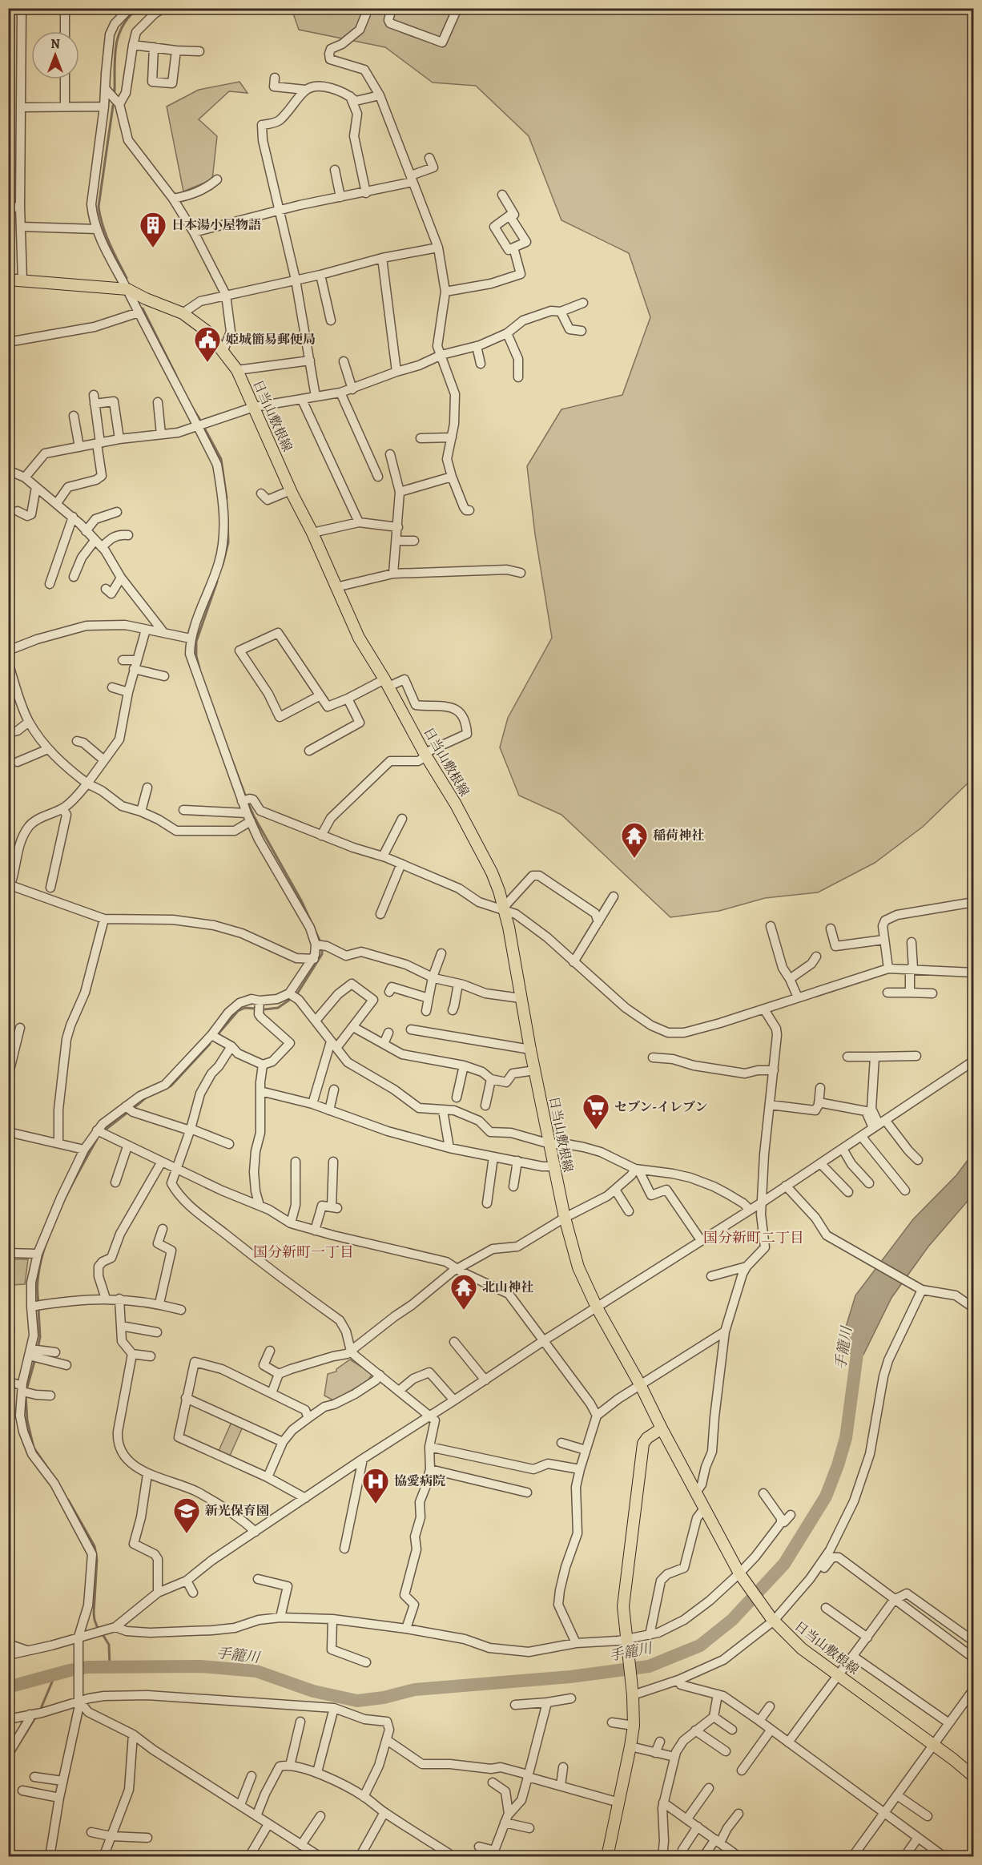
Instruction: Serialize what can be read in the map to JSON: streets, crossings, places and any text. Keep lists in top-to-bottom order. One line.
{"streets":{"main road":["日当山敷根線"]},"districts":["国分新町二丁目","国分新町一丁目"],"water":["手籠川"],"places":{"building":["日本湯小屋物語"],"public building":["姫城簡易郵便局"],"temple":["稲荷神社","北山神社"],"supermarket":["セブン-イレブン"],"hospital":["協愛病院"],"school or university":["新光保育園"]},"north":"top"}
